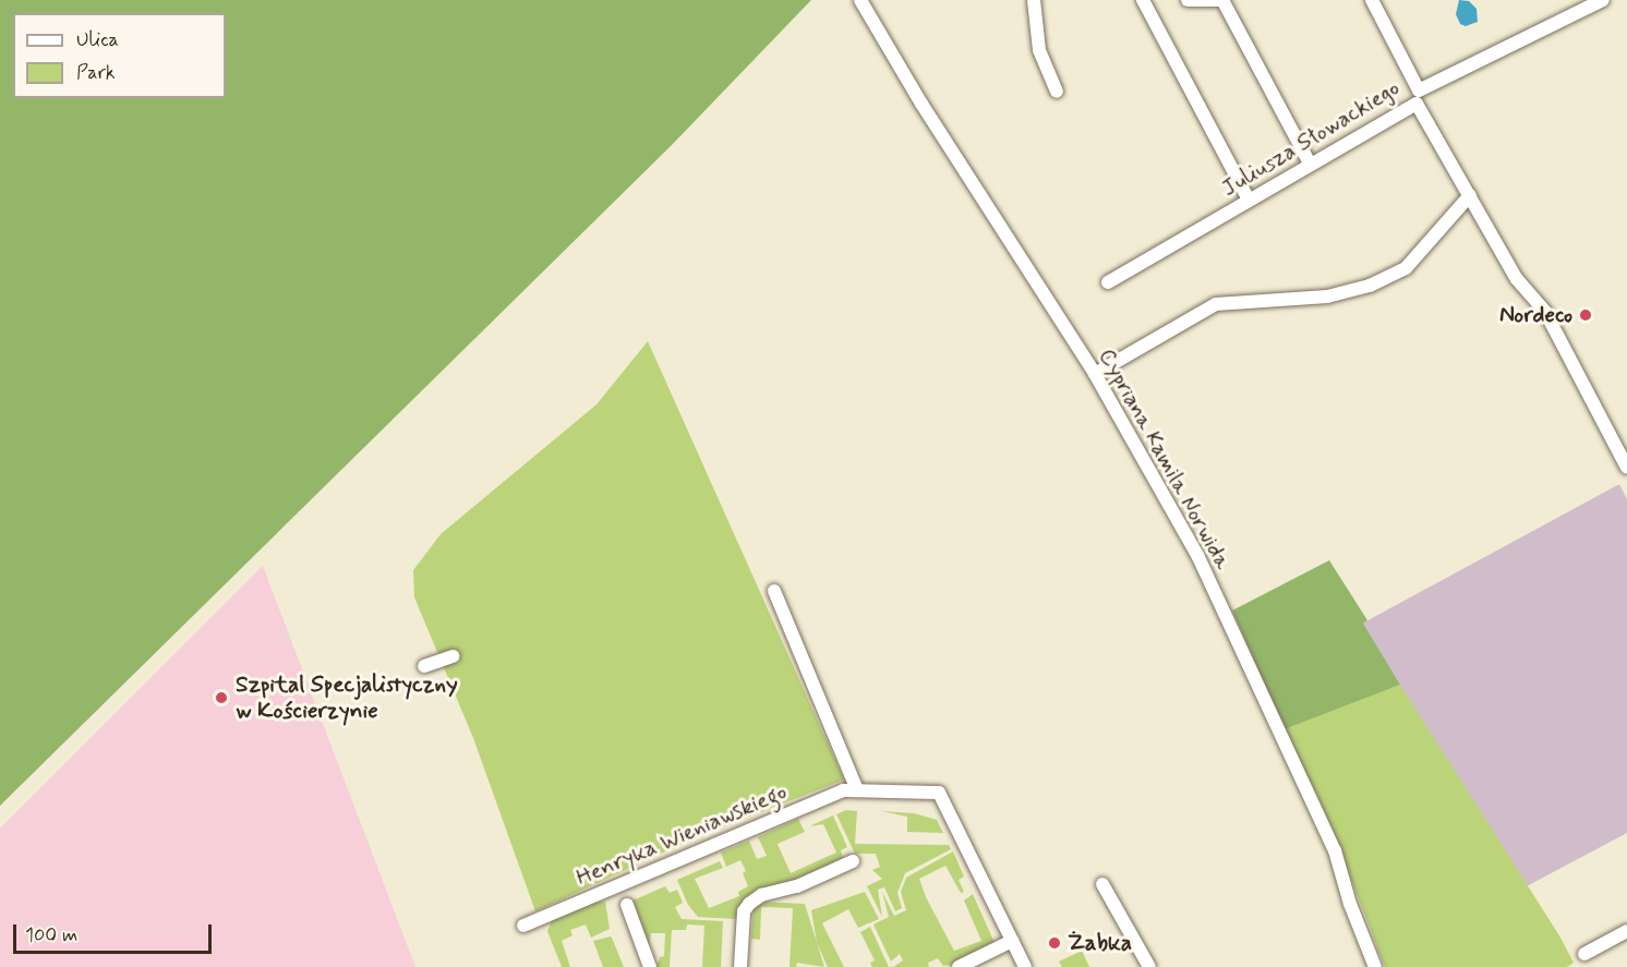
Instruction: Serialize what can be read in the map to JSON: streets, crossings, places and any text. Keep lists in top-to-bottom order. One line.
{"streets":{"street":["Juliusza Słowackiego","Cypriana Kamila Norwida","Henryka Wieniawskiego"]},"places":["Nordeco","Szpital Specjalistyczny w Kościerzynie","Żabka"],"legend":["Ulica","Park"],"scale_bar":"100 m"}
